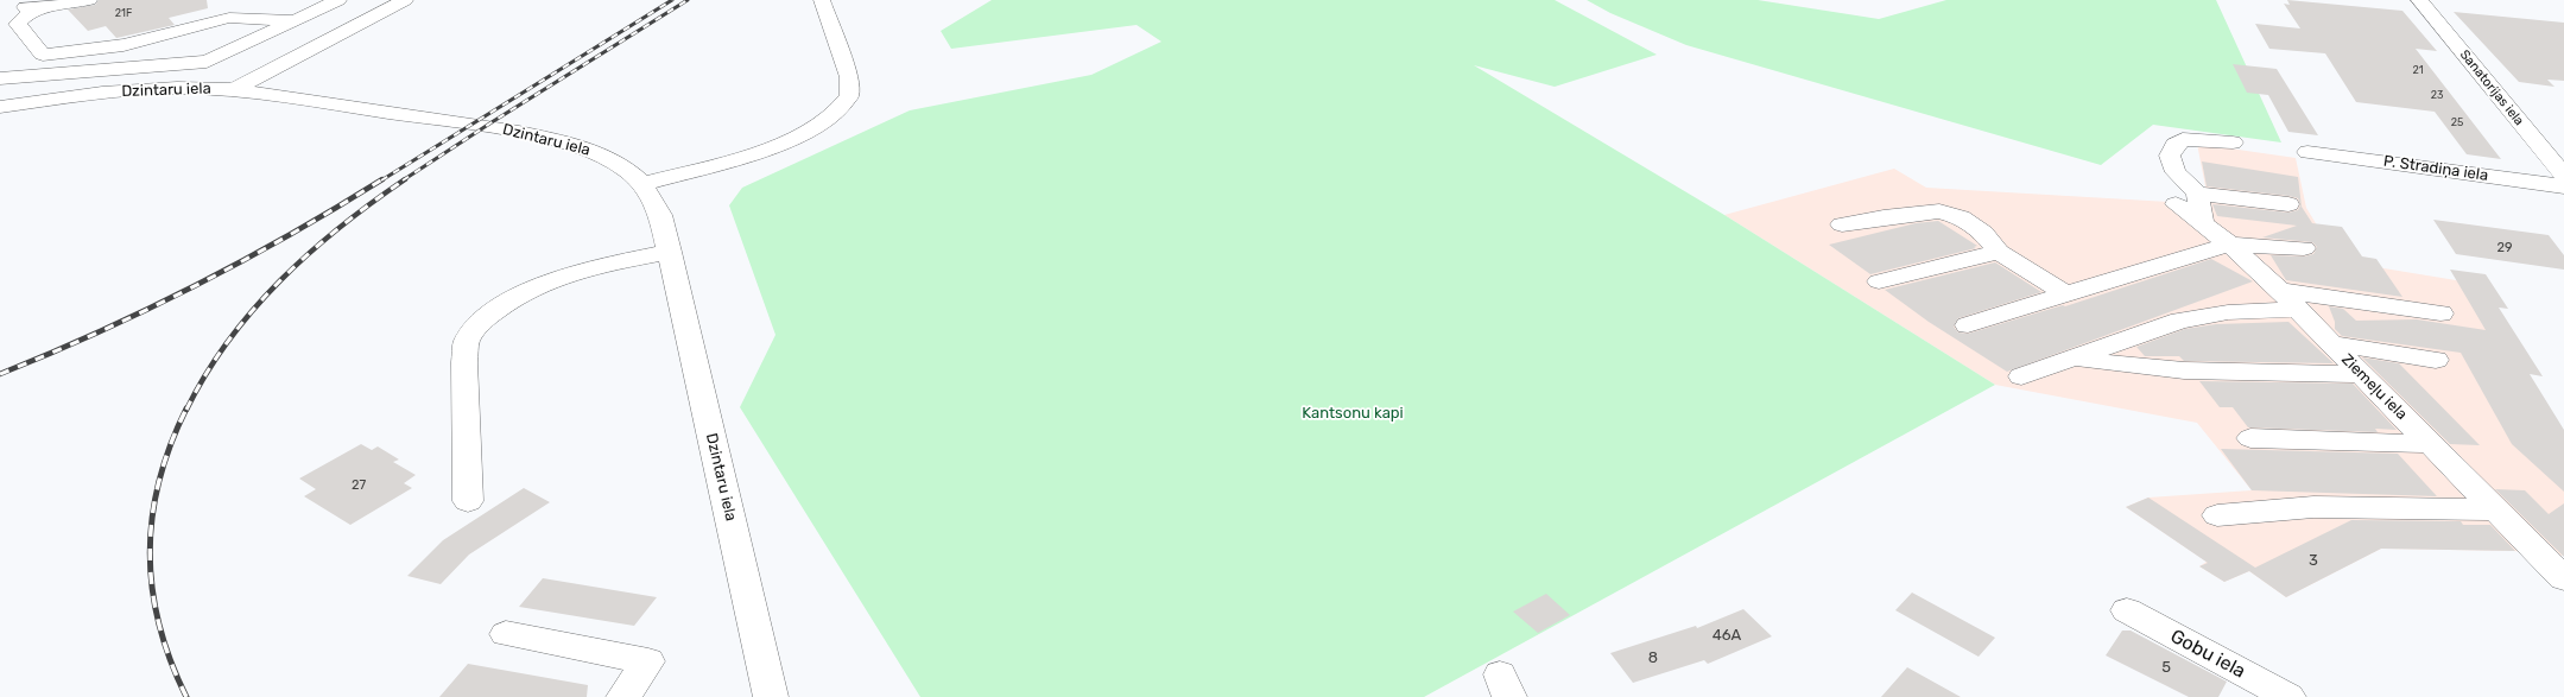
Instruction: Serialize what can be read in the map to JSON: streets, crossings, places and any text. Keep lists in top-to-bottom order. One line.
{"streets":{"street":["Sanatorijas iela","Dzintaru iela","P. Stradiņa iela","Ziemeļu iela","Gobu iela"]},"parks":["Kantsonu kapi"],"house_numbers":["21F","21","23","25","29","27","3","46A","8","5"]}
